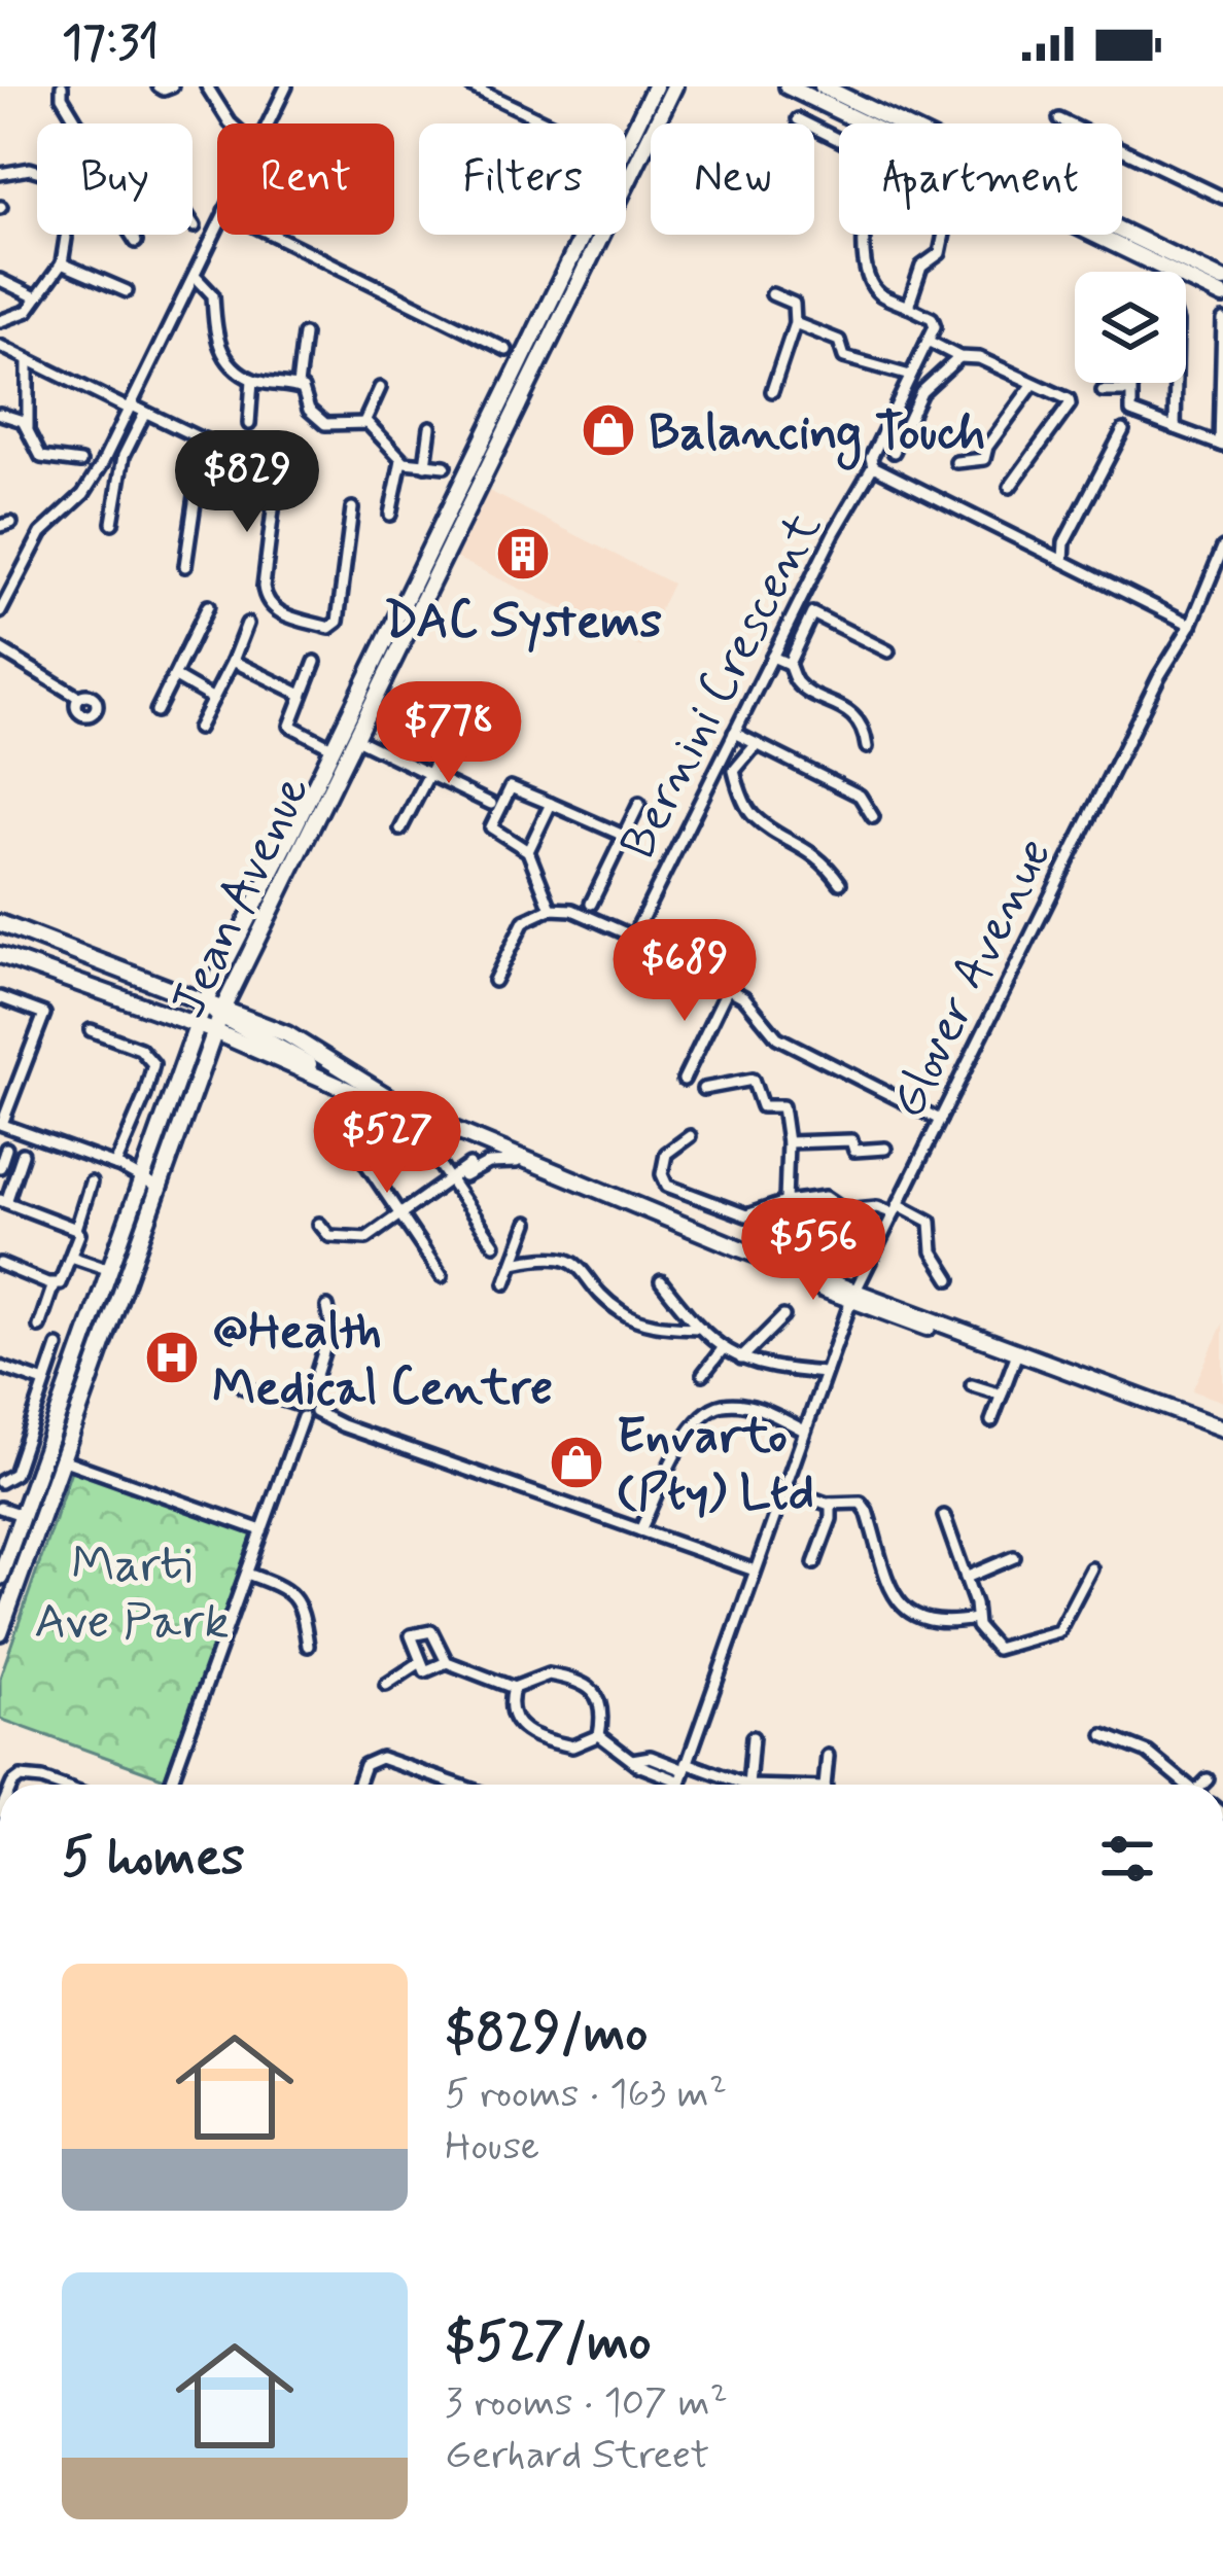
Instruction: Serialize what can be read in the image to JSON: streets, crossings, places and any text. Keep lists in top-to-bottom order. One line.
{"streets":{"main road":["Jean Avenue"],"street":["Bernini Crescent","Glover Avenue"]},"parks":["Marti Ave Park"],"places":{"shop":["Balancing Touch","Envarto (Pty) Ltd"],"building":["DAC Systems"],"hospital":["@Health Medical Centre"]},"page":{"status":"17:31","chip":["Buy","Rent","Filters","New","Apartment"],"price":["$829","$778","$689","$527","$556"],"heading":"5 homes","list":[{"name":"$829/mo","note":"5 rooms · 163 m² · House"},{"name":"$527/mo","note":"3 rooms · 107 m² · Gerhard Street"}]}}
